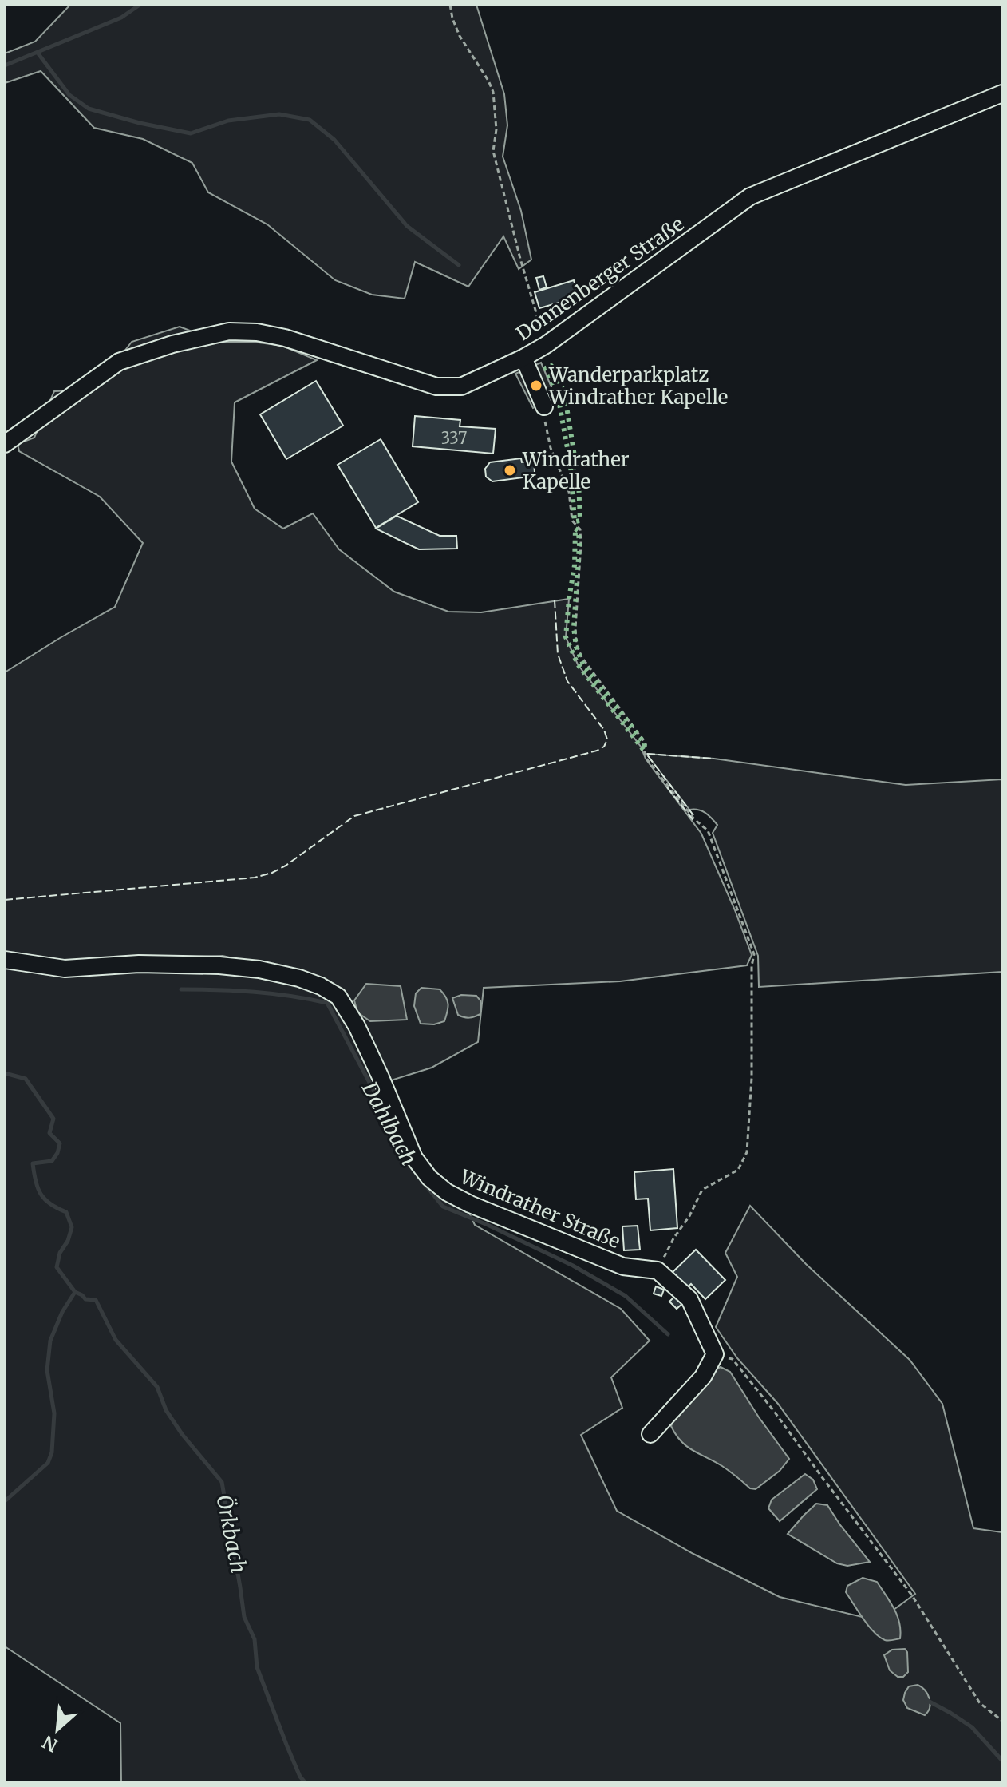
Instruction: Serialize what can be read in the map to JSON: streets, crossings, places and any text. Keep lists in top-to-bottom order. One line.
{"streets":{"street":["Donnenberger Straße","Windrather Straße"]},"water":["Dahlbach","Örkbach"],"places":["Wanderparkplatz Windrather Kapelle","Windrather Kapelle"],"house_numbers":["337"],"north":"bottom left"}
